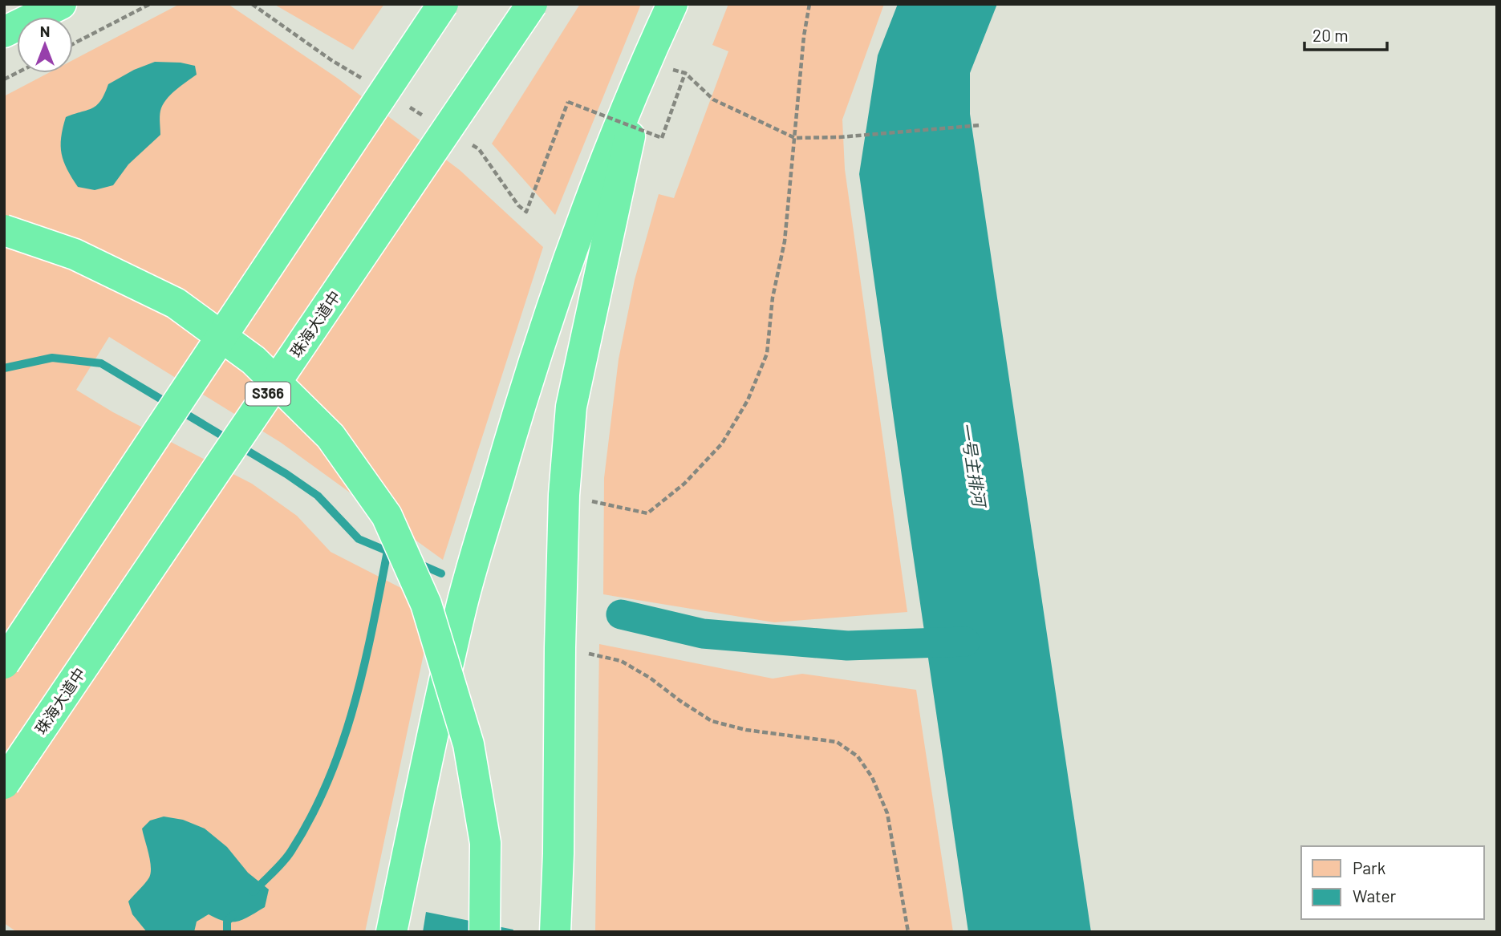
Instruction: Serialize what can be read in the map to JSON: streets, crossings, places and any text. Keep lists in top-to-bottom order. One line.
{"streets":{"highway":["珠海大道中","S366"]},"water":["一号主排河"],"legend":["Park","Water"],"scale_bar":"20 m","north":"top"}
